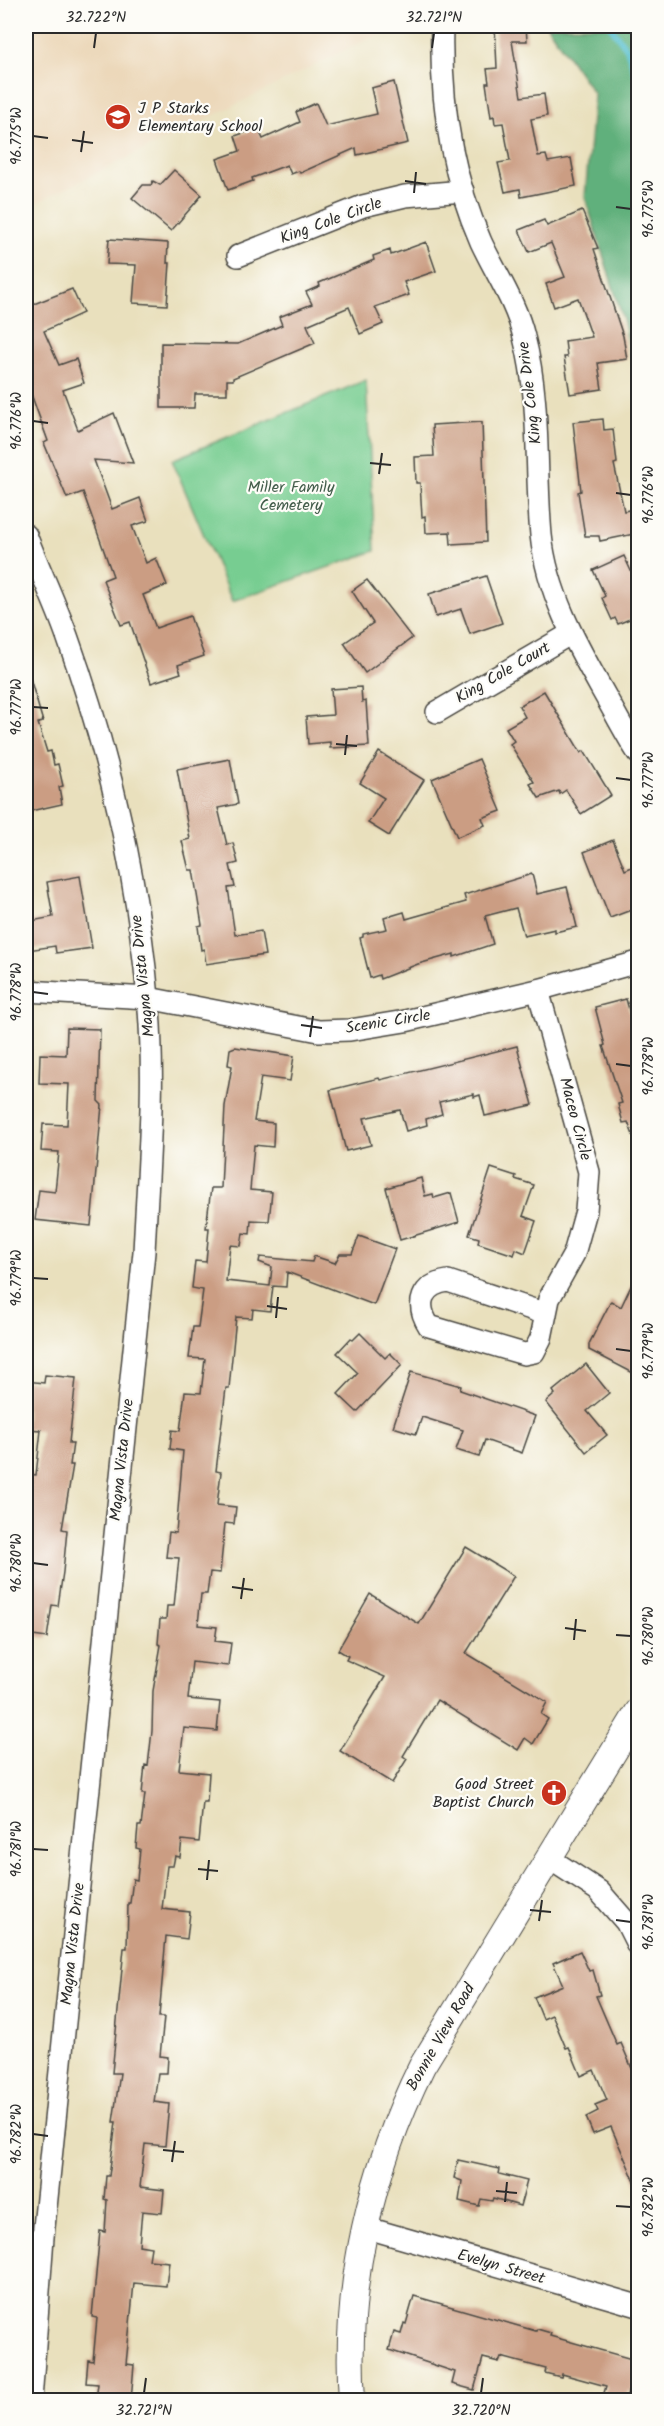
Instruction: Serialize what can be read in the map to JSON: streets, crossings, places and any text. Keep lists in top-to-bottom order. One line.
{"streets":{"street":["King Cole Circle","King Cole Drive","King Cole Court","Magna Vista Drive","Scenic Circle","Maceo Circle","Bonnie View Road","Evelyn Street"]},"crossings":[["King Cole Circle","King Cole Drive"],["King Cole Drive","King Cole Court"],["Magna Vista Drive","Scenic Circle"],["Scenic Circle","Maceo Circle"],["Bonnie View Road","Evelyn Street"]],"parks":["Miller Family Cemetery"],"places":{"school or university":["J P Starks Elementary School"],"church":["Good Street Baptist Church"]},"coordinates":["32.722°N","32.721°N","96.775°W","96.776°W","96.777°W","96.778°W","96.779°W","96.780°W","96.781°W","96.782°W","32.720°N"]}
